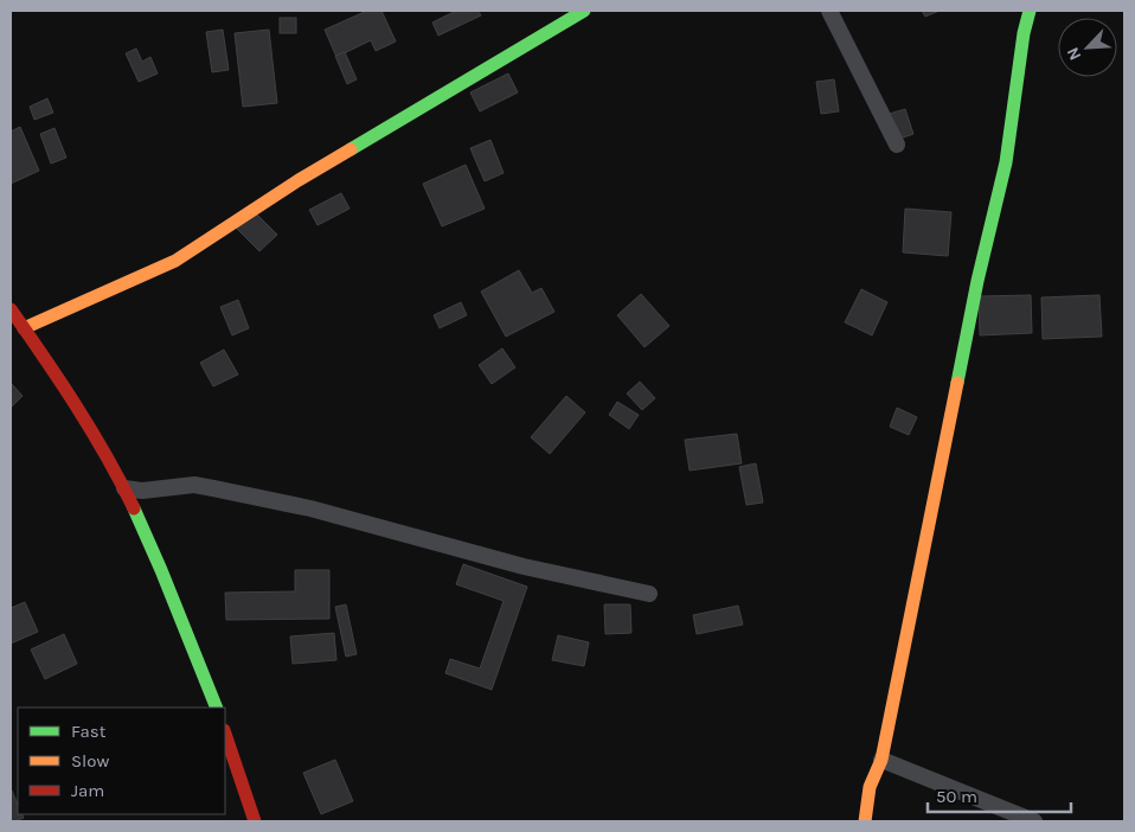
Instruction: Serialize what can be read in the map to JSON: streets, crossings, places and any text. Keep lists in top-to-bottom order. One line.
{"legend":["Fast","Slow","Jam"],"scale_bar":"50 m","north":"bottom left"}
